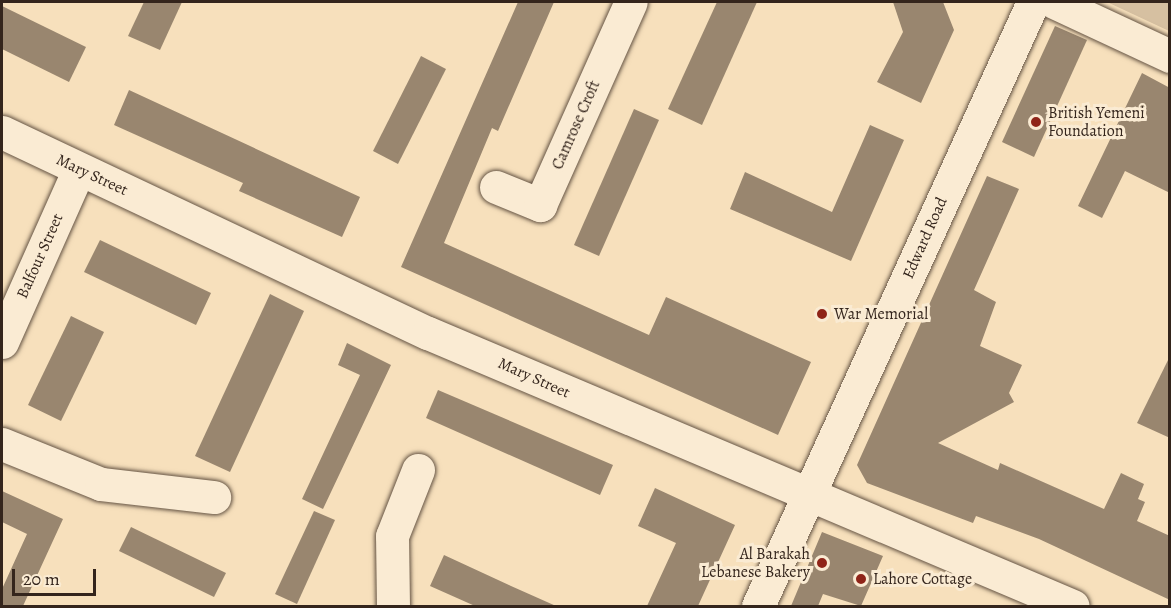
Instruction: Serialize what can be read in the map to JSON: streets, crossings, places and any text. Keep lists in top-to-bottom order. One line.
{"streets":{"street":["Camrose Croft","Mary Street","Edward Road","Balfour Street"]},"crossings":[["Mary Street","Edward Road"],["Mary Street","Balfour Street"]],"places":["British Yemeni Foundation","War Memorial","Al Barakah Lebanese Bakery","Lahore Cottage"],"scale_bar":"20 m"}
